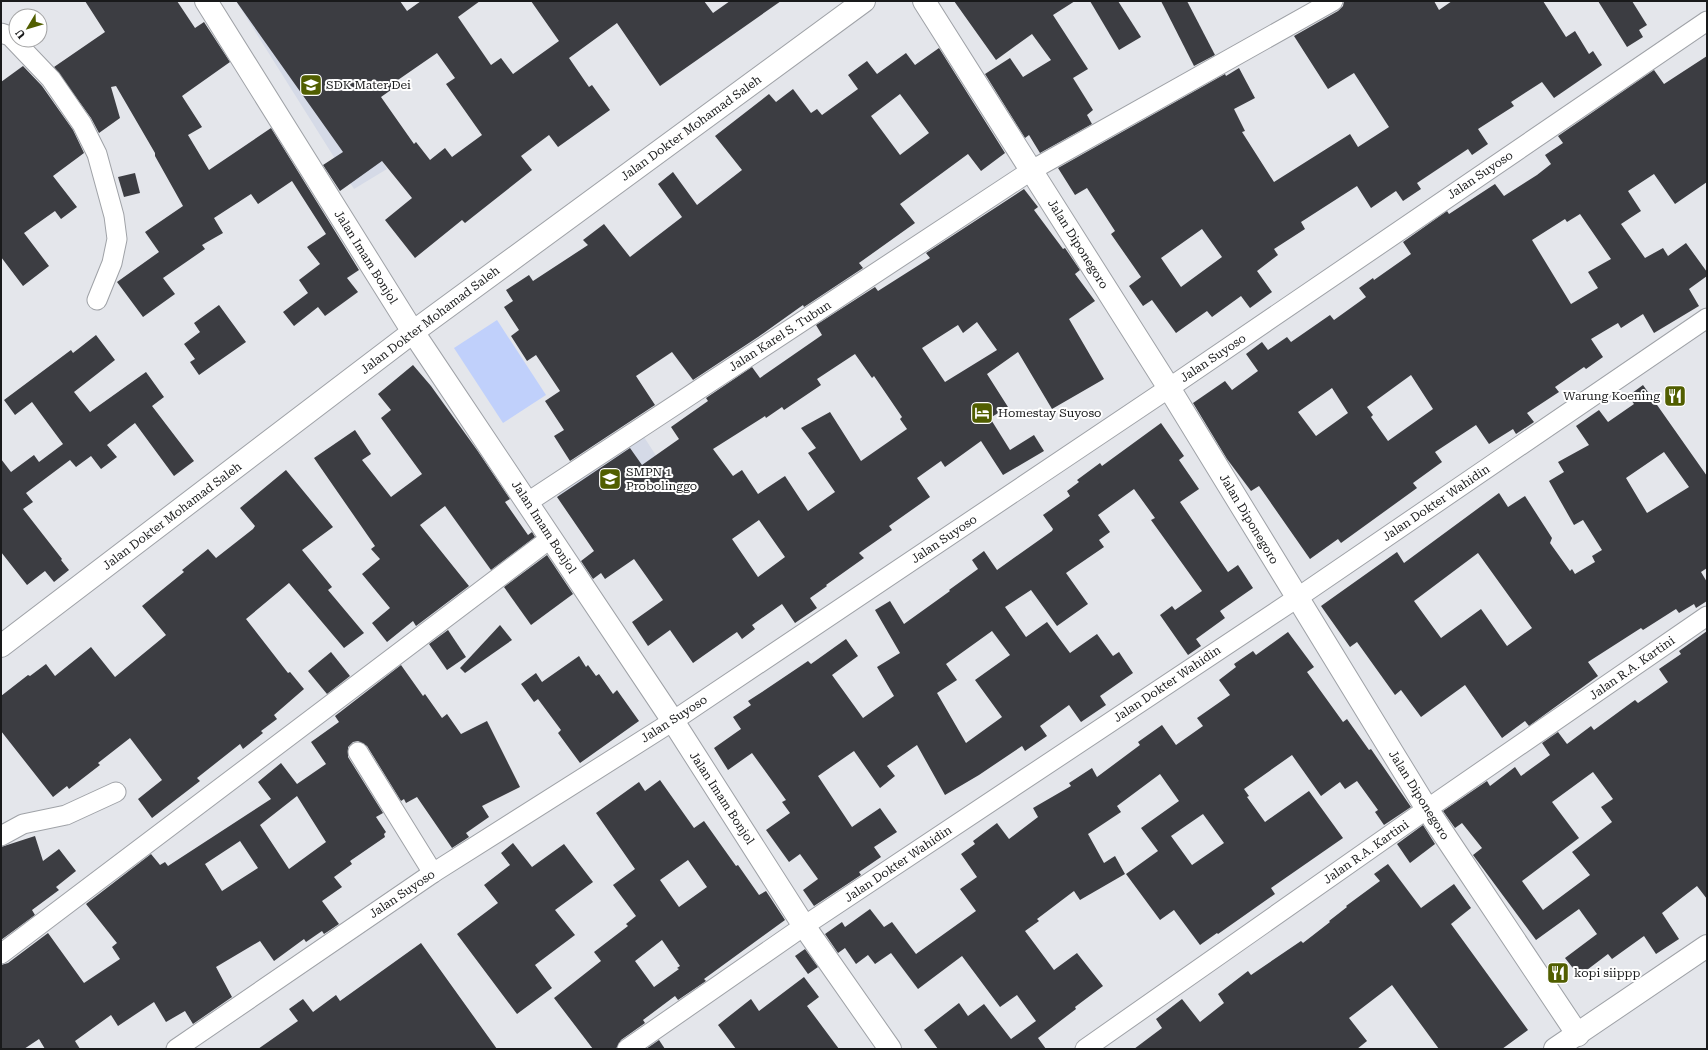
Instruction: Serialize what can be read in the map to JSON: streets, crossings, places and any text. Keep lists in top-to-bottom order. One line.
{"streets":{"street":["Jalan Dokter Mohamad Saleh","Jalan Suyoso","Jalan Diponegoro","Jalan Imam Bonjol","Jalan Karel S. Tubun","Jalan Dokter Wahidin","Jalan R.A. Kartini"]},"crossings":[["Jalan Dokter Mohamad Saleh","Jalan Imam Bonjol"],["Jalan Suyoso","Jalan Diponegoro"],["Jalan Suyoso","Jalan Imam Bonjol"],["Jalan Diponegoro","Jalan Karel S. Tubun"],["Jalan Diponegoro","Jalan Dokter Wahidin"],["Jalan Diponegoro","Jalan R.A. Kartini"],["Jalan Imam Bonjol","Jalan Karel S. Tubun"],["Jalan Imam Bonjol","Jalan Dokter Wahidin"]],"places":{"school or university":["SDK Mater Dei","SMPN 1 Probolinggo"],"restaurant":["Warung Koening","kopi siippp"],"hotel":["Homestay Suyoso"]},"north":"bottom left"}
